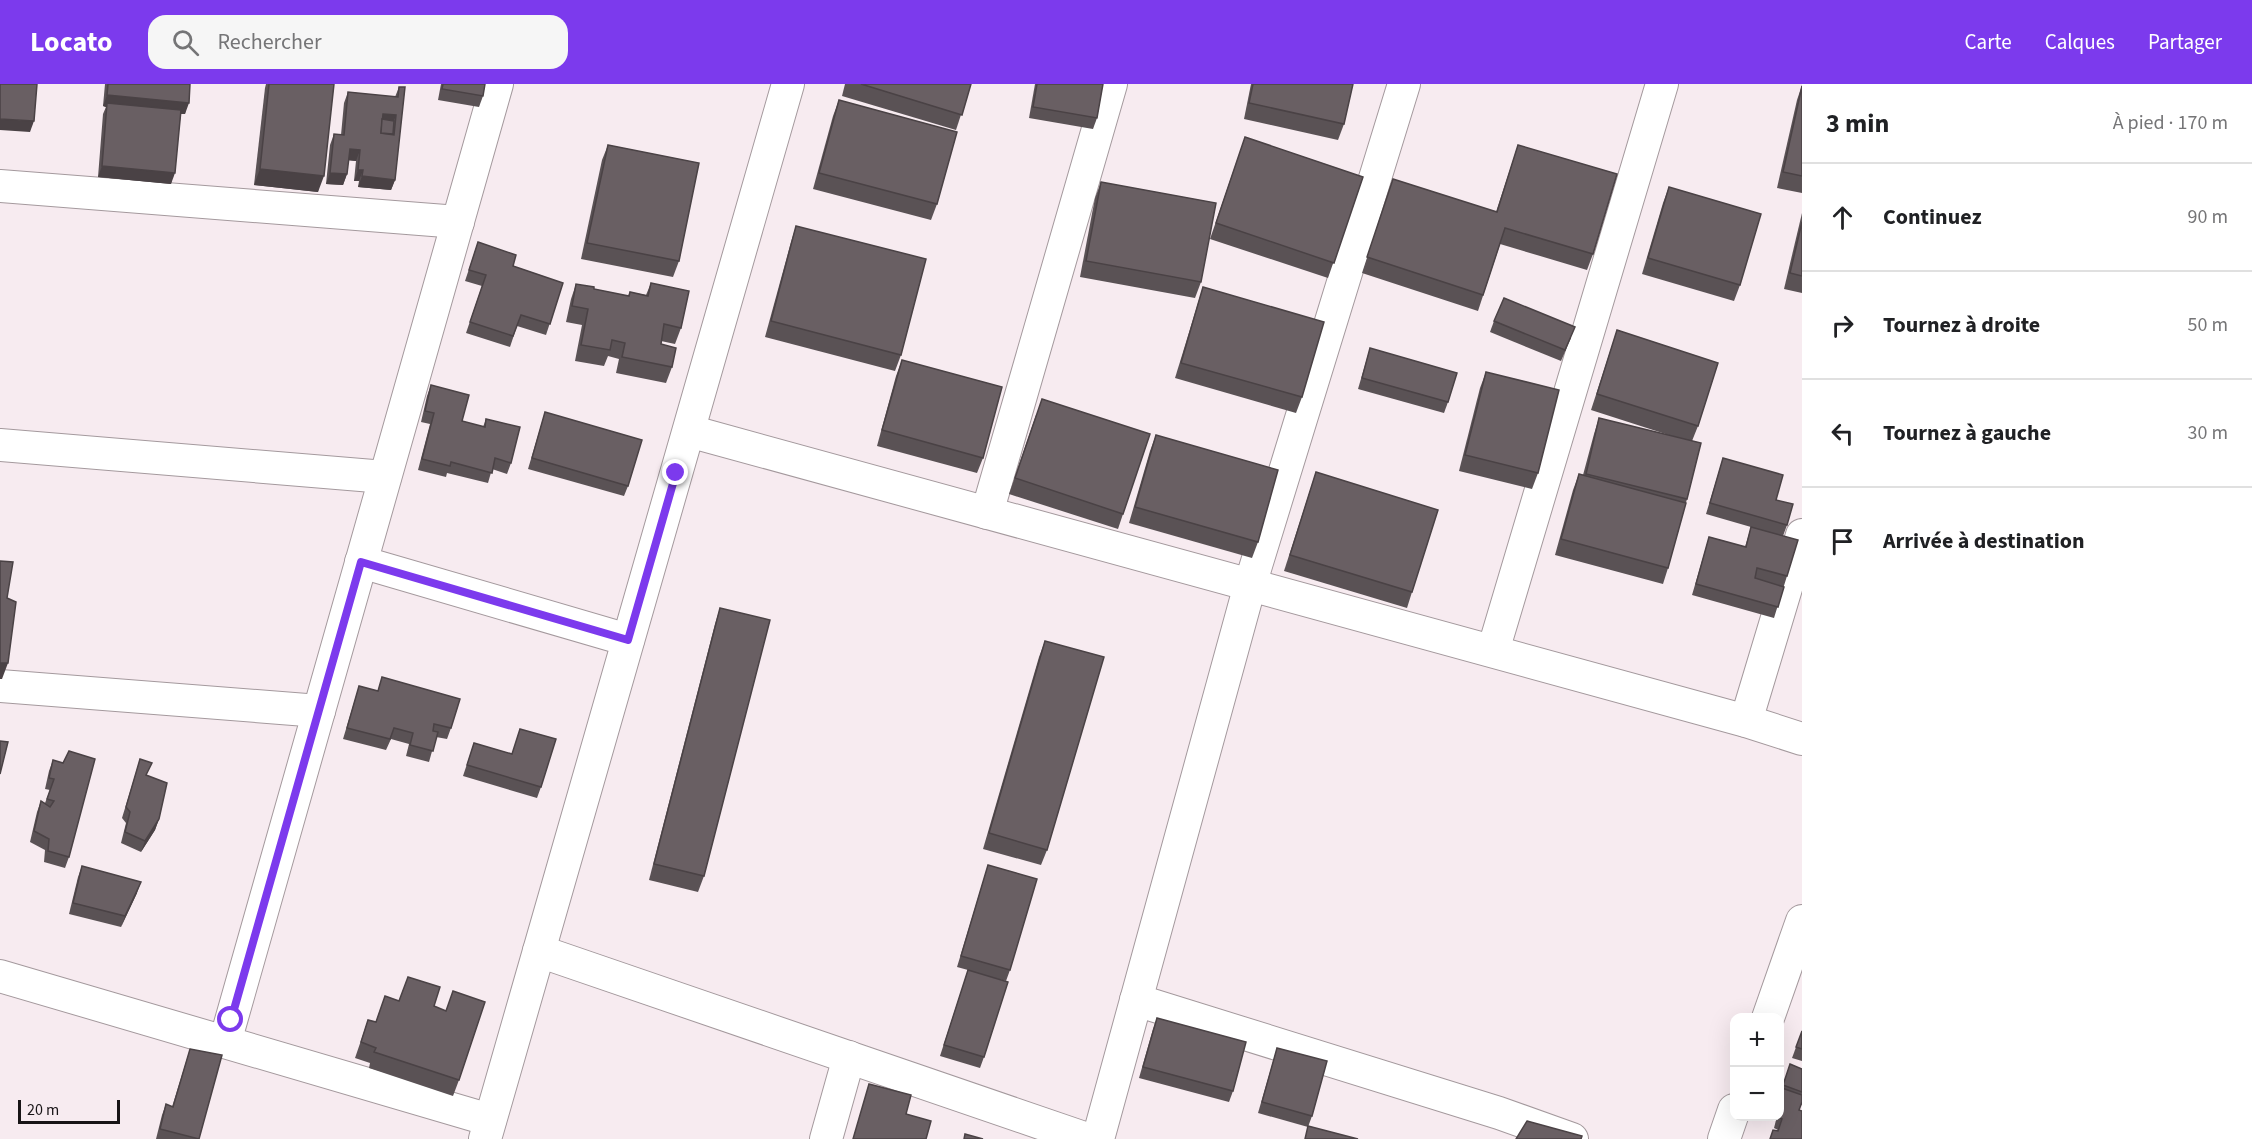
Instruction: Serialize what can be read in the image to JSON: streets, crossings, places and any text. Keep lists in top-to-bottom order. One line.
{"scale_bar":"20 m","page":{"header":"Locato","search":"Rechercher","nav":["Carte","Calques","Partager"],"heading":["3 min","À pied · 170 m"],"list":[["Continuez","90 m"],["Tournez à droite","50 m"],["Tournez à gauche","30 m"],"Arrivée à destination"],"map_buttons":["+","−"],"scale":"20 m"}}
